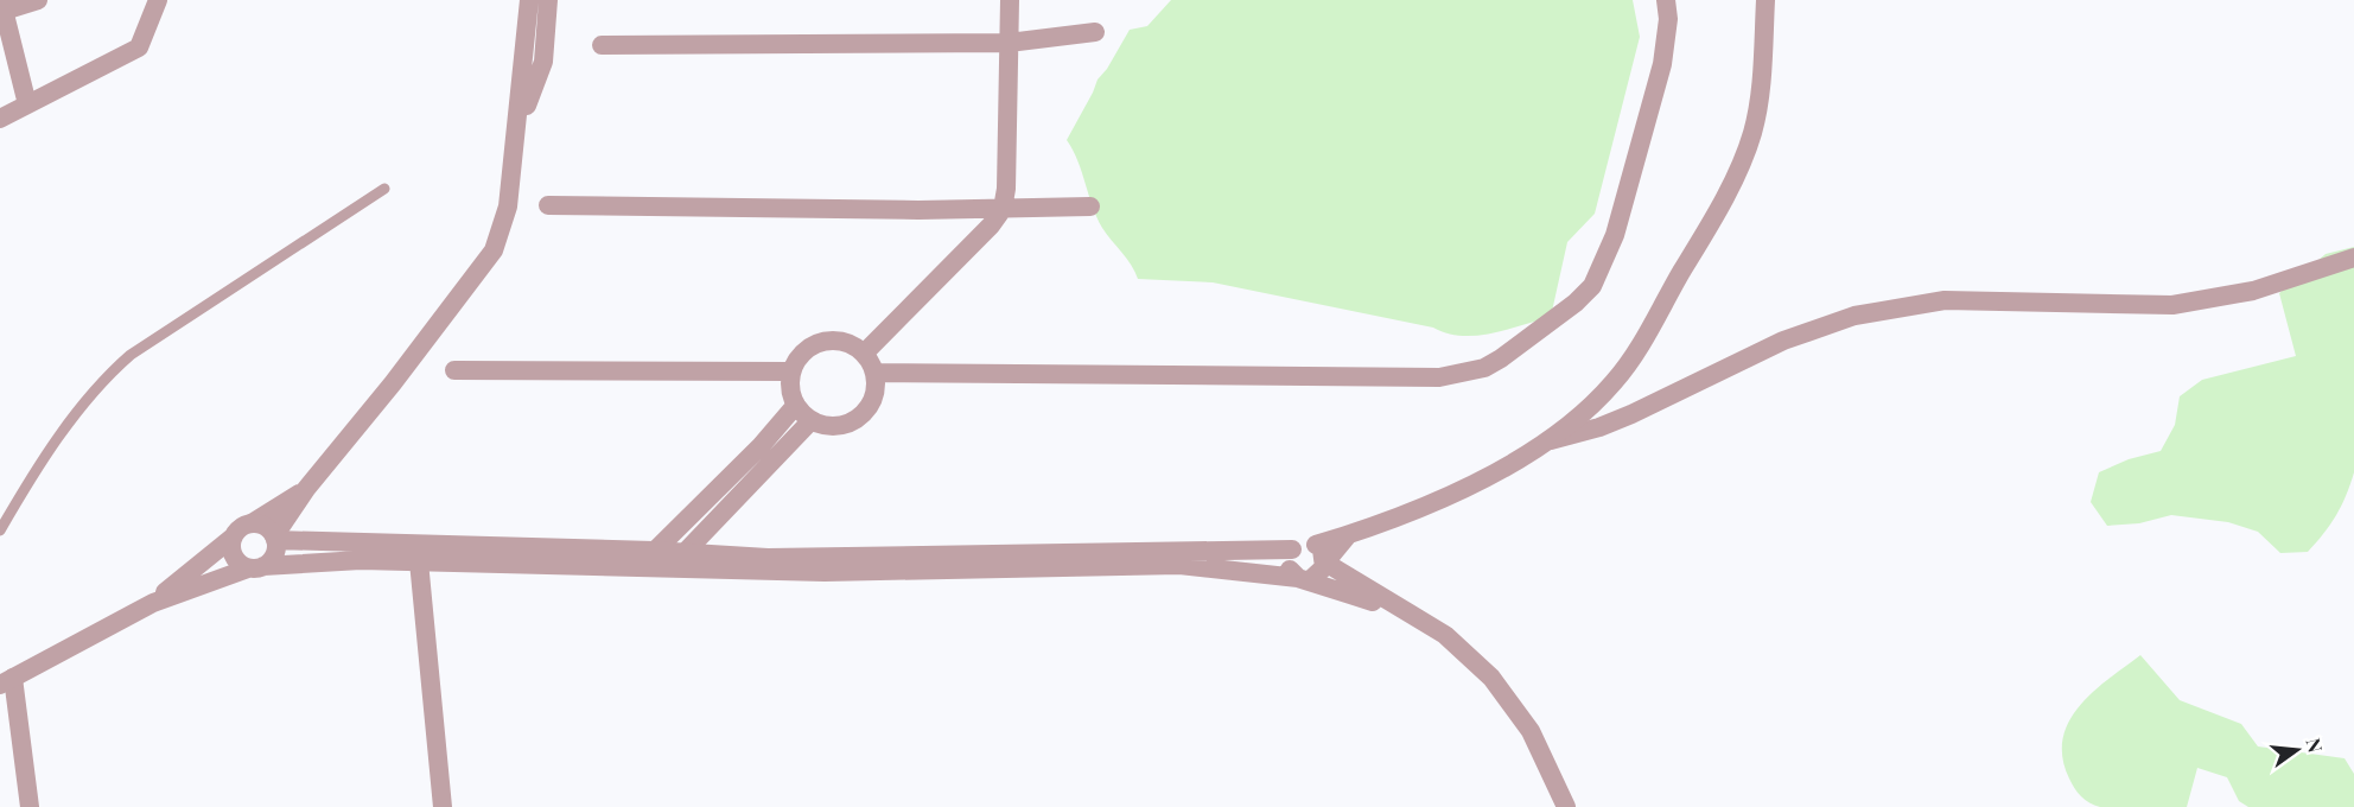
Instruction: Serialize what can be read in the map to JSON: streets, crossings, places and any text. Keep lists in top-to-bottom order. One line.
{"north":"right"}
